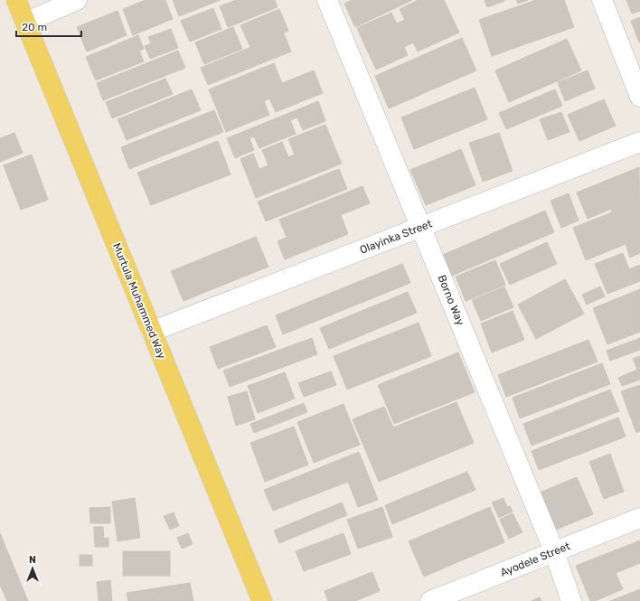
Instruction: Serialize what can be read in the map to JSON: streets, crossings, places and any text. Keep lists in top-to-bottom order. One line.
{"streets":{"main road":["Murtula Muhammed Way"],"street":["Olayinka Street","Borno Way","Ayodele Street"]},"crossings":[["Olayinka Street","Borno Way"],["Olayinka Street","Murtula Muhammed Way"],["Borno Way","Ayodele Street"]],"scale_bar":"20 m","north":"top"}
